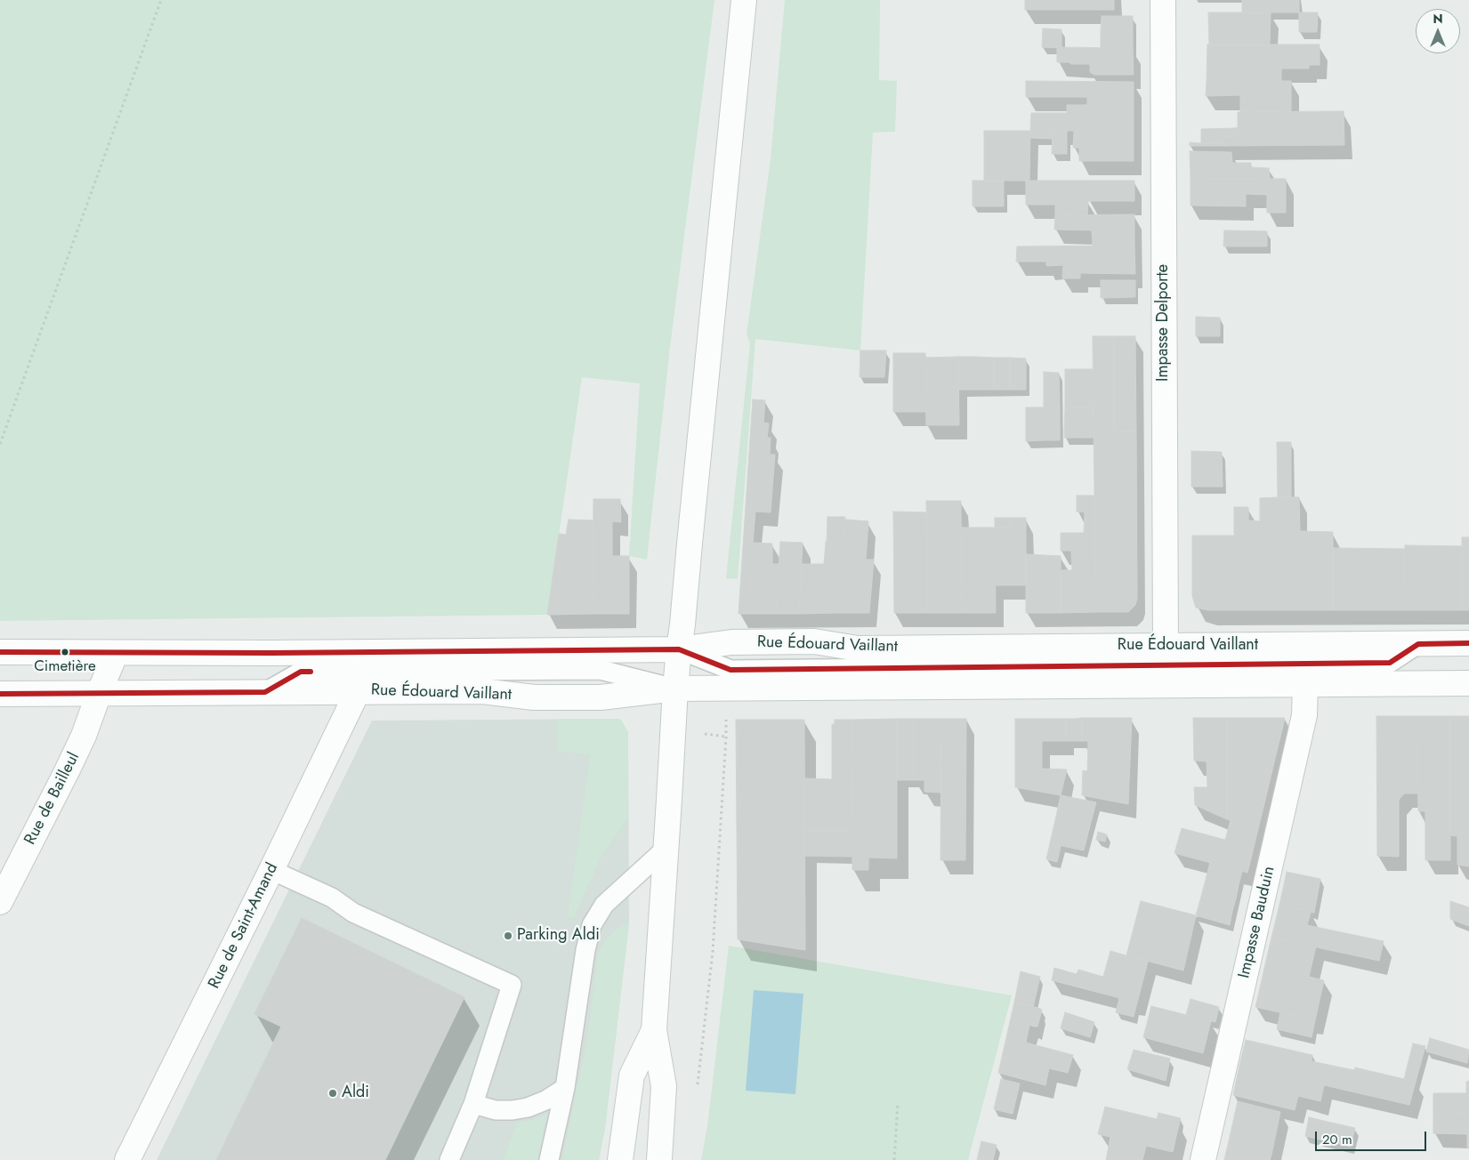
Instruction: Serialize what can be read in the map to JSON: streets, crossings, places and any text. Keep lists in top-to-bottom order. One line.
{"streets":{"main road":["Impasse Delporte","Rue Édouard Vaillant","Rue de Bailleul","Impasse Bauduin","Rue de Saint-Amand"]},"crossings":[["Impasse Delporte","Rue Édouard Vaillant"],["Rue Édouard Vaillant","Rue de Bailleul"],["Rue Édouard Vaillant","Impasse Bauduin"],["Rue Édouard Vaillant","Rue de Saint-Amand"]],"places":["Cimetière","Parking Aldi","Aldi"],"scale_bar":"20 m","north":"top"}
